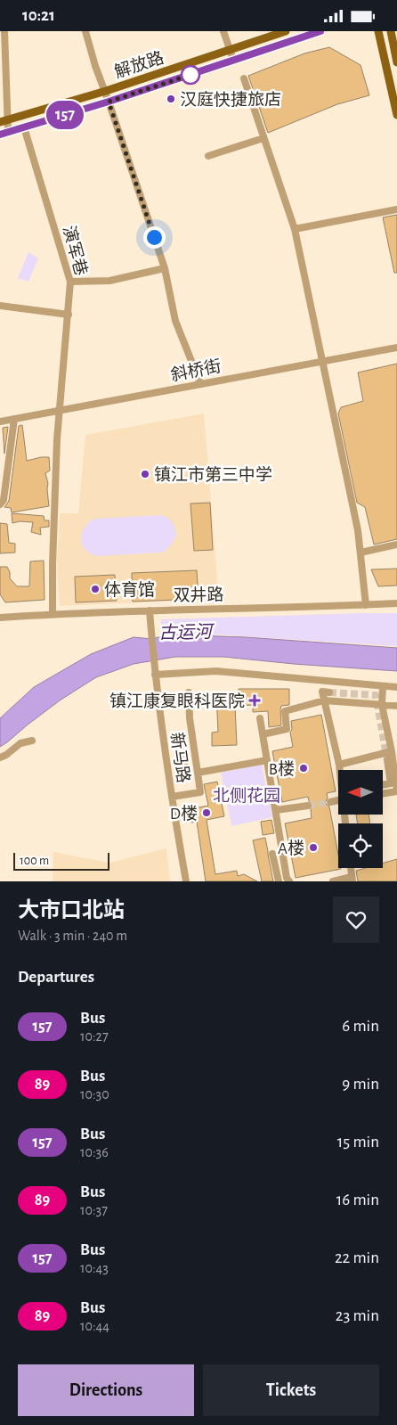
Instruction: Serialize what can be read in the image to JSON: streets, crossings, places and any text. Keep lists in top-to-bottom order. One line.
{"streets":{"main road":["解放路"],"street":["演军巷","斜桥街","双井路","新马路"]},"crossings":[["解放路","演军巷"],["演军巷","斜桥街"],["演军巷","双井路"],["双井路","新马路"]],"water":["古运河"],"parks":["北侧花园"],"places":{"other":["汉庭快捷旅店","镇江市第三中学","体育馆","B楼","D楼","A楼"],"health":["镇江康复眼科医院"]},"lines":["bus line 157"],"scale_bar":"100 m","north":"left","page":{"status":"10:21","on_map":"157","scale":"100 m","heading":[["大市口北站","Walk · 3 min · 240 m"],"Departures"],"list":[{"mark":"157","name":"Bus","note":"10:27","value":"6 min"},{"mark":"89","name":"Bus","note":"10:30","value":"9 min"},{"mark":"157","name":"Bus","note":"10:36","value":"15 min"},{"mark":"89","name":"Bus","note":"10:37","value":"16 min"},{"mark":"157","name":"Bus","note":"10:43","value":"22 min"},{"mark":"89","name":"Bus","note":"10:44","value":"23 min"}],"buttons":["Directions","Tickets"]}}
